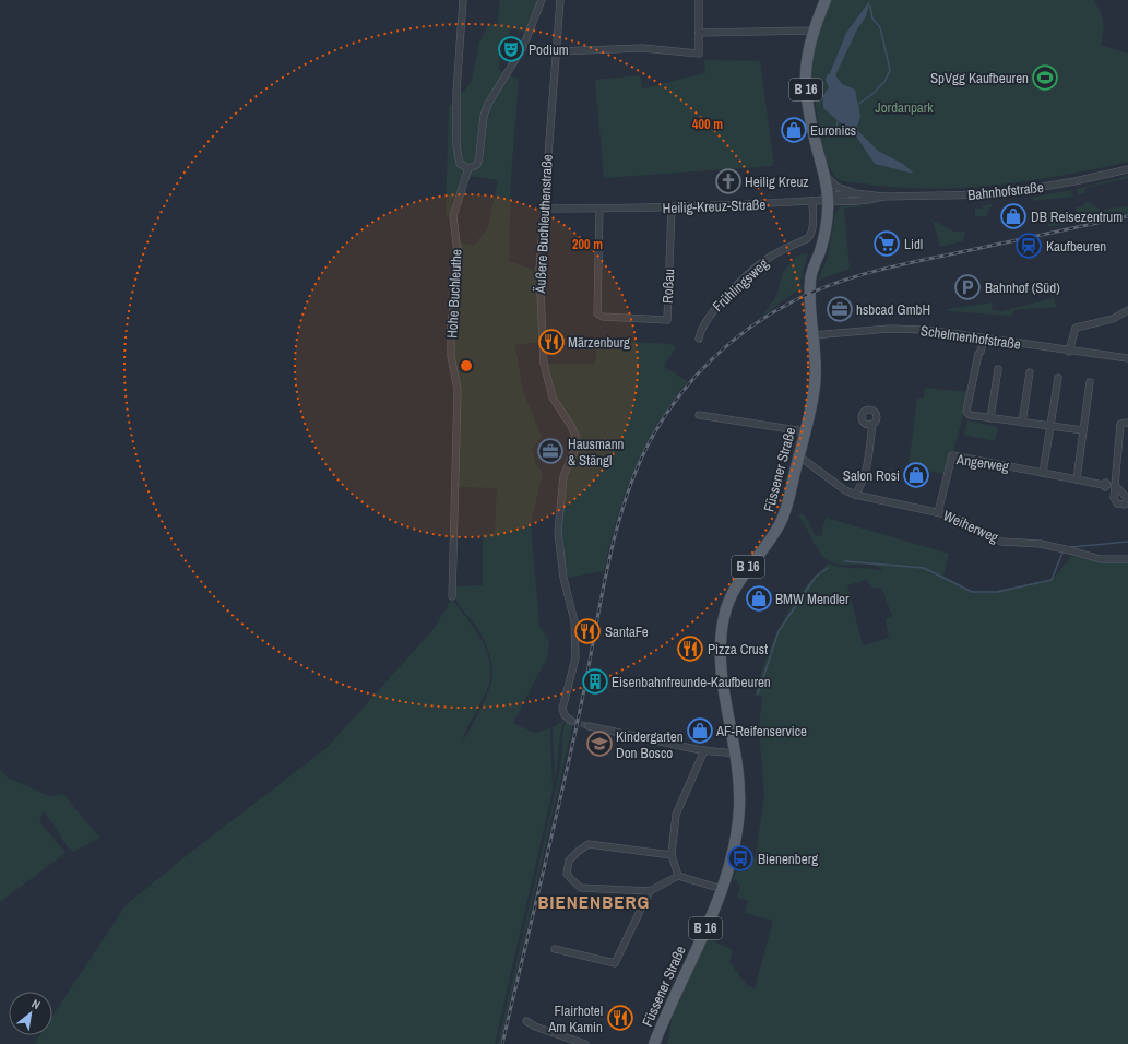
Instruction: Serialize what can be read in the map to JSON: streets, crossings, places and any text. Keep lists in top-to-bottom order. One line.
{"streets":{"main road":["B 16","Füssener Straße"],"street":["Bahnhofstraße","Heilig-Kreuz-Straße","Äußere Buchleuthenstraße","Frühlingsweg","Roßau","Hohe Buchleuthe","Schelmenhofstraße","Angerweg","Weiherweg"]},"crossings":[["B 16","Bahnhofstraße"],["B 16","Heilig-Kreuz-Straße"],["B 16","Frühlingsweg"],["B 16","Füssener Straße"],["Bahnhofstraße","Heilig-Kreuz-Straße"],["Bahnhofstraße","Frühlingsweg"],["Bahnhofstraße","Füssener Straße"],["Heilig-Kreuz-Straße","Äußere Buchleuthenstraße"],["Heilig-Kreuz-Straße","Frühlingsweg"],["Heilig-Kreuz-Straße","Roßau"],["Heilig-Kreuz-Straße","Füssener Straße"],["Frühlingsweg","Füssener Straße"],["Schelmenhofstraße","Füssener Straße"],["Angerweg","Weiherweg"],["Füssener Straße","Weiherweg"]],"districts":["BIENENBERG"],"parks":["Jordanpark"],"places":{"theatre":["Podium"],"sports":["SpVgg Kaufbeuren"],"shop":["Euronics","DB Reisezentrum","Salon Rosi","BMW Mendler","AF-Reifenservice"],"church":["Heilig Kreuz"],"supermarket":["Lidl"],"station":["Kaufbeuren"],"parking":["Bahnhof (Süd)"],"office":["hsbcad GmbH","Hausmann & Stängl"],"restaurant":["Märzenburg","SantaFe","Pizza Crust","Flairhotel Am Kamin"],"building":["Eisenbahnfreunde-Kaufbeuren"],"school or university":["Kindergarten Don Bosco"],"bus stop":["Bienenberg"]},"north":"top right","rings":["400 m","200 m"]}
